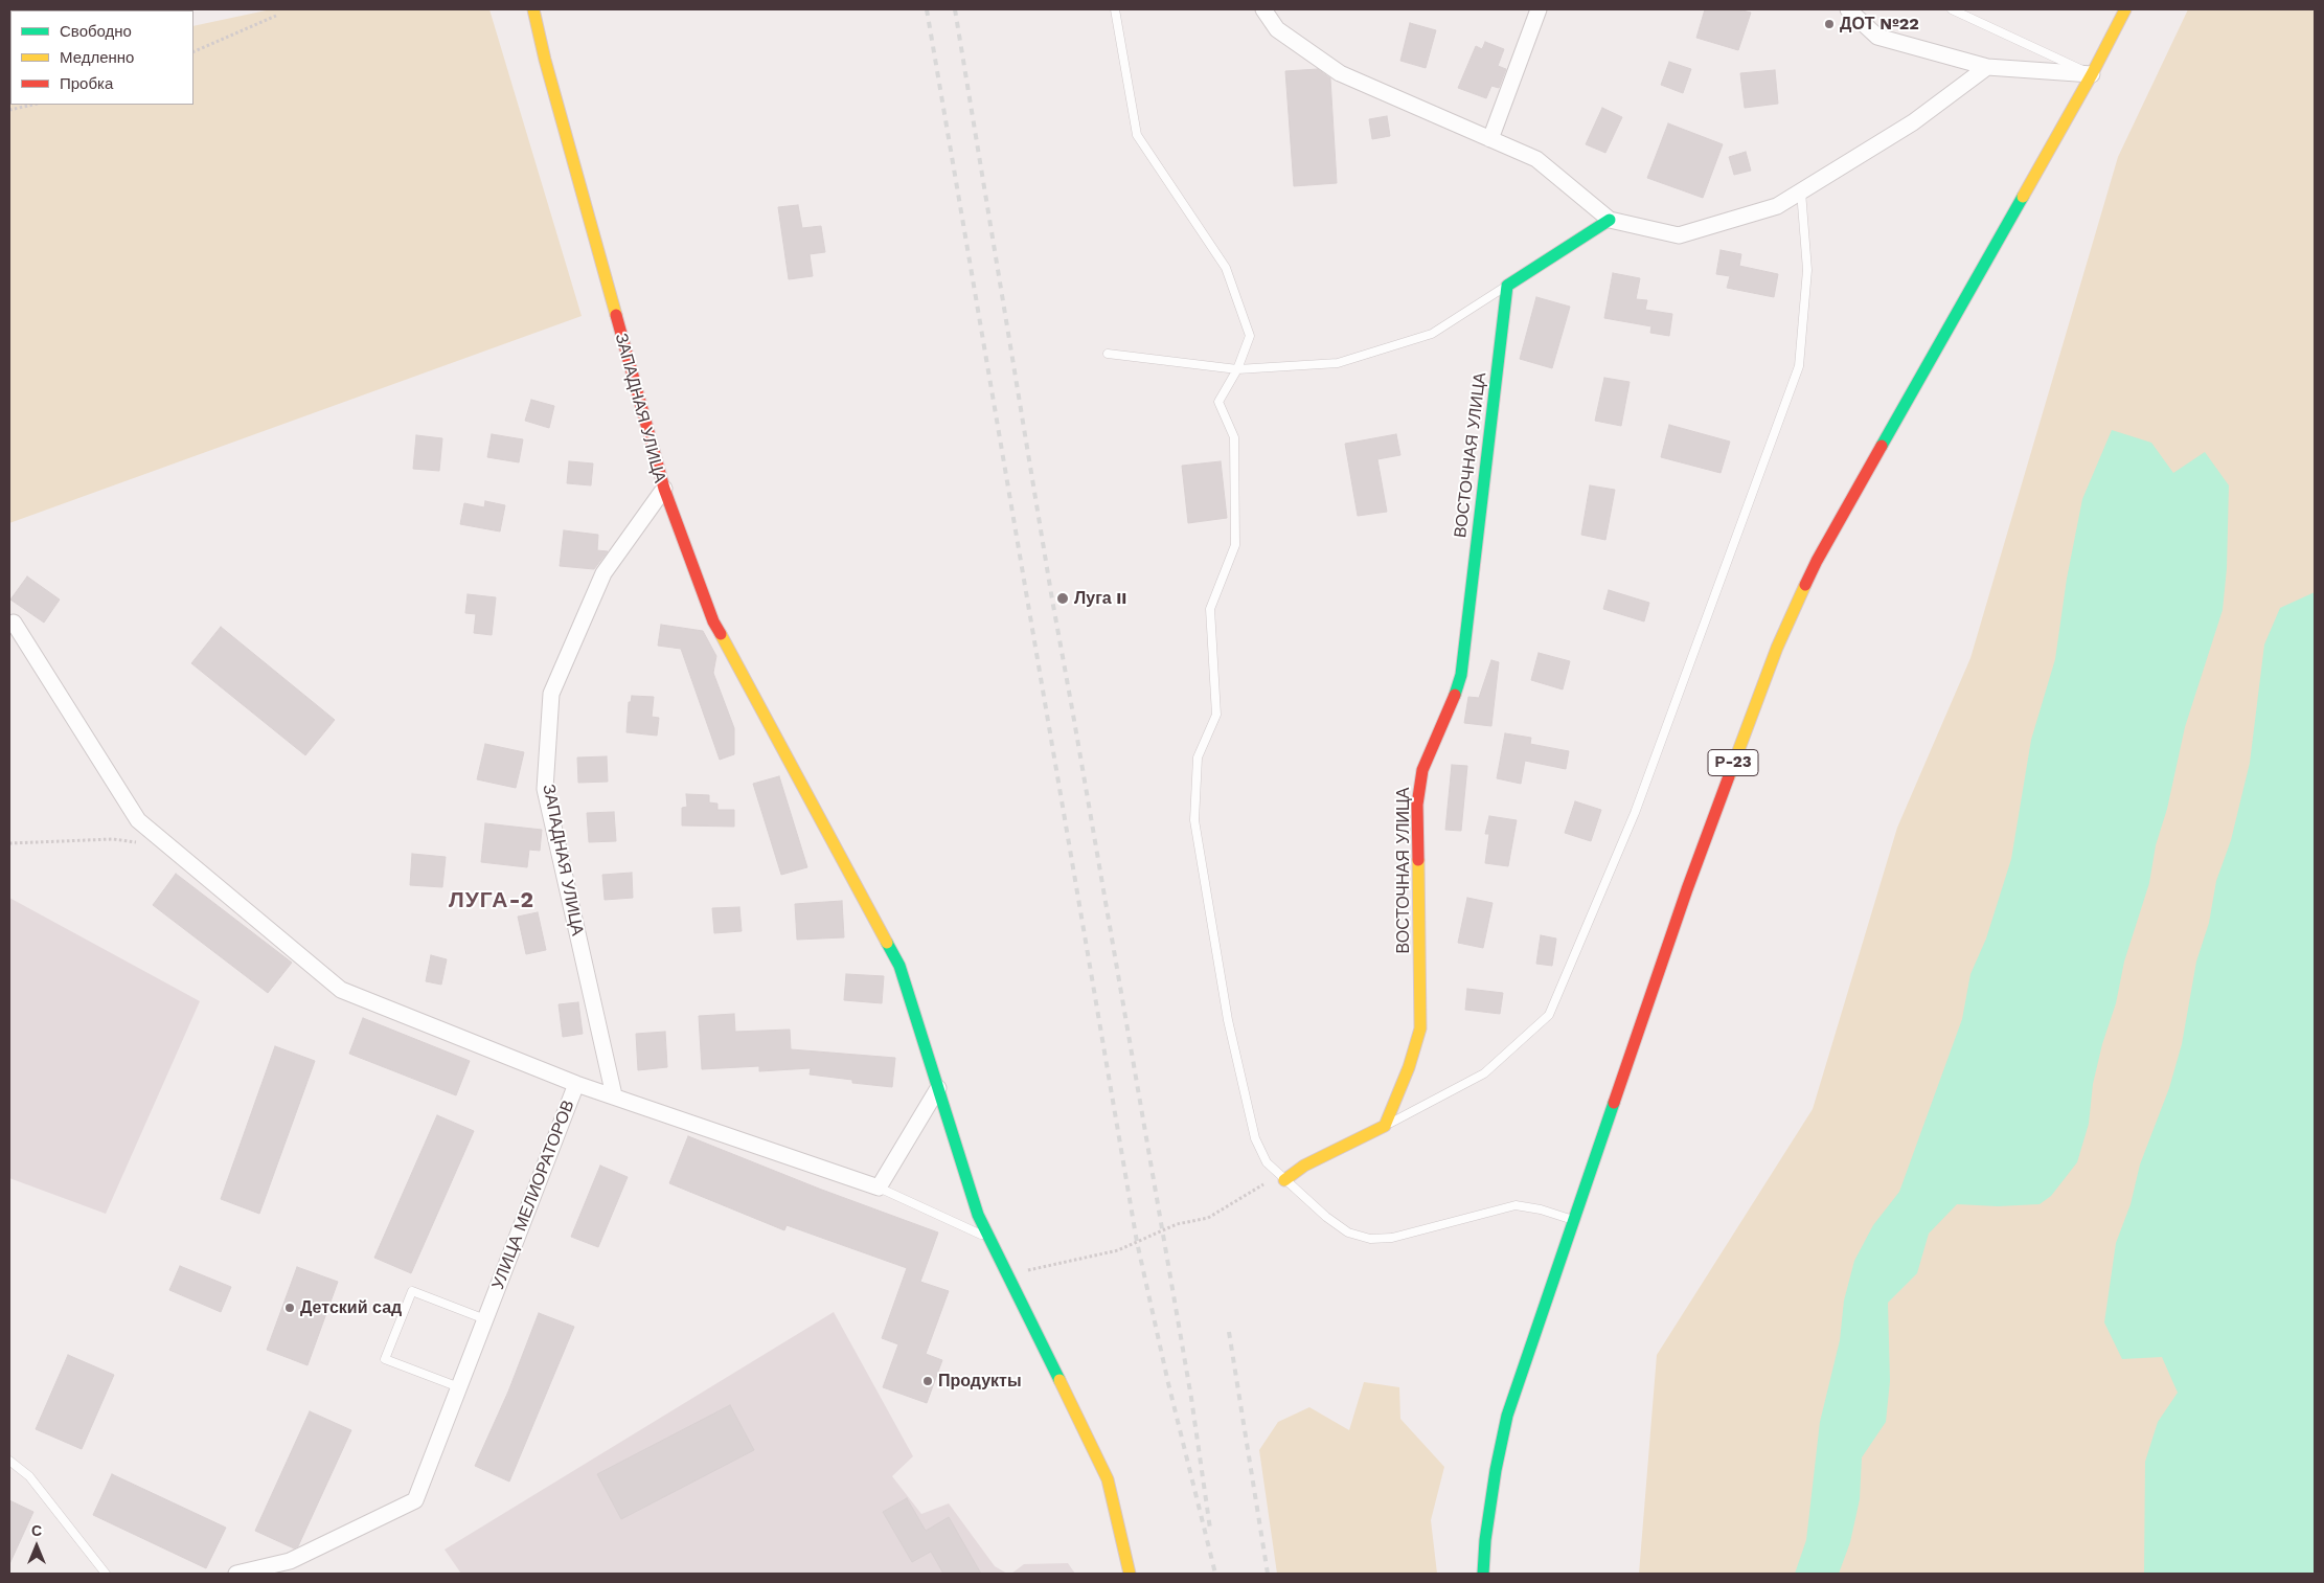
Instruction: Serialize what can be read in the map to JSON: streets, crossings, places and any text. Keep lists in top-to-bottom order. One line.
{"streets":{"street":["ЗАПАДНАЯ УЛИЦА","ВОСТОЧНАЯ УЛИЦА","Р-23","УЛИЦА МЕЛИОРАТОРОВ"]},"crossings":[["ЗАПАДНАЯ УЛИЦА","УЛИЦА МЕЛИОРАТОРОВ"]],"districts":["ЛУГА-2"],"places":["ДОТ №22","Луга II","Детский сад","Продукты"],"legend":["Свободно","Медленно","Пробка"],"north":"top"}
